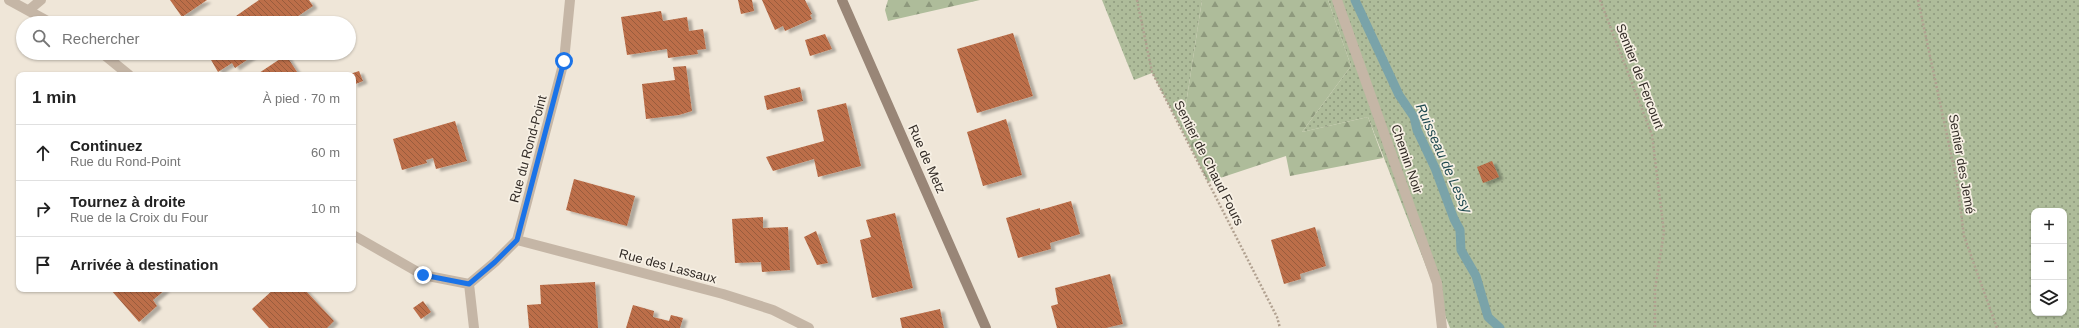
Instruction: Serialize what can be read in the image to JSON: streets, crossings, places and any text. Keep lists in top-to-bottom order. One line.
{"streets":{"main road":["Rue de Metz"],"street":["Rue du Rond-Point","Chemin Noir","Rue des Lassaux"],"path":["Sentier de Fercourt","Sentier de Chaud Fours","Sentier des Jemé"]},"crossings":[["Rue du Rond-Point","Rue des Lassaux"]],"water":["Ruisseau de Lessy"],"page":{"search":"Rechercher","heading":["1 min","À pied · 70 m"],"list":[["Continuez","Rue du Rond-Point","60 m"],["Tournez à droite","Rue de la Croix du Four","10 m"],"Arrivée à destination"],"map_buttons":["+","−"]}}
